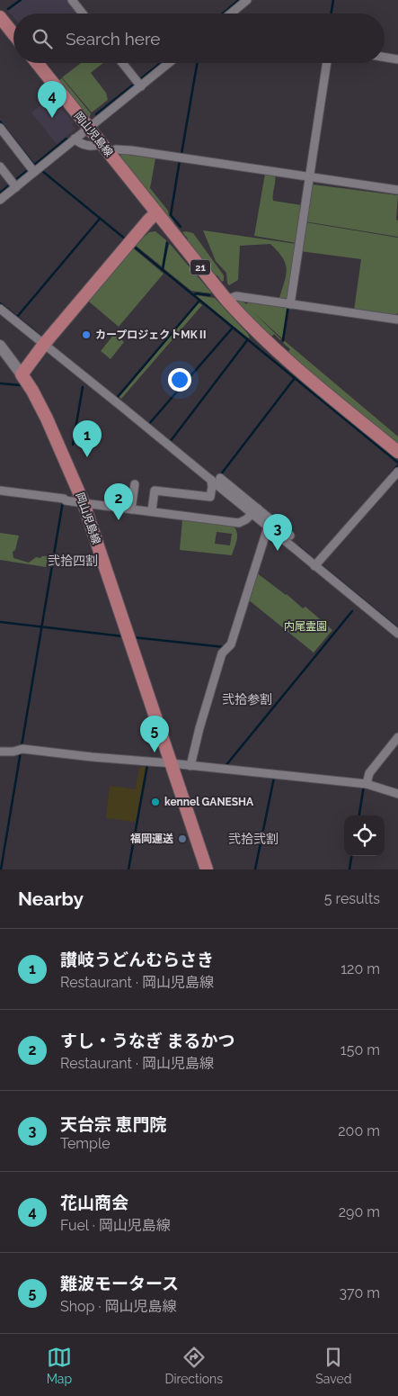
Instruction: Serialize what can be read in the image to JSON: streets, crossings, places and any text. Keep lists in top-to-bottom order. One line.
{"streets":{"main road":["岡山児島線","21"]},"districts":["弐拾四割","弐拾参割","弐拾弐割"],"parks":["内尾霊園"],"places":["カープロジェクトMKⅡ","kennel GANESHA","福岡運送"],"page":{"search":"Search here","pins":["4","1","2","3","5"],"heading":["Nearby","5 results"],"list":[{"mark":"1","name":"讃岐うどんむらさき","note":"Restaurant · 岡山児島線","value":"120 m"},{"mark":"2","name":"すし・うなぎ まるかつ","note":"Restaurant · 岡山児島線","value":"150 m"},{"mark":"3","name":"天台宗 恵門院","note":"Temple","value":"200 m"},{"mark":"4","name":"花山商会","note":"Fuel · 岡山児島線","value":"290 m"},{"mark":"5","name":"難波モータース","note":"Shop · 岡山児島線","value":"370 m"}],"nav":["Map","Directions","Saved"]}}
